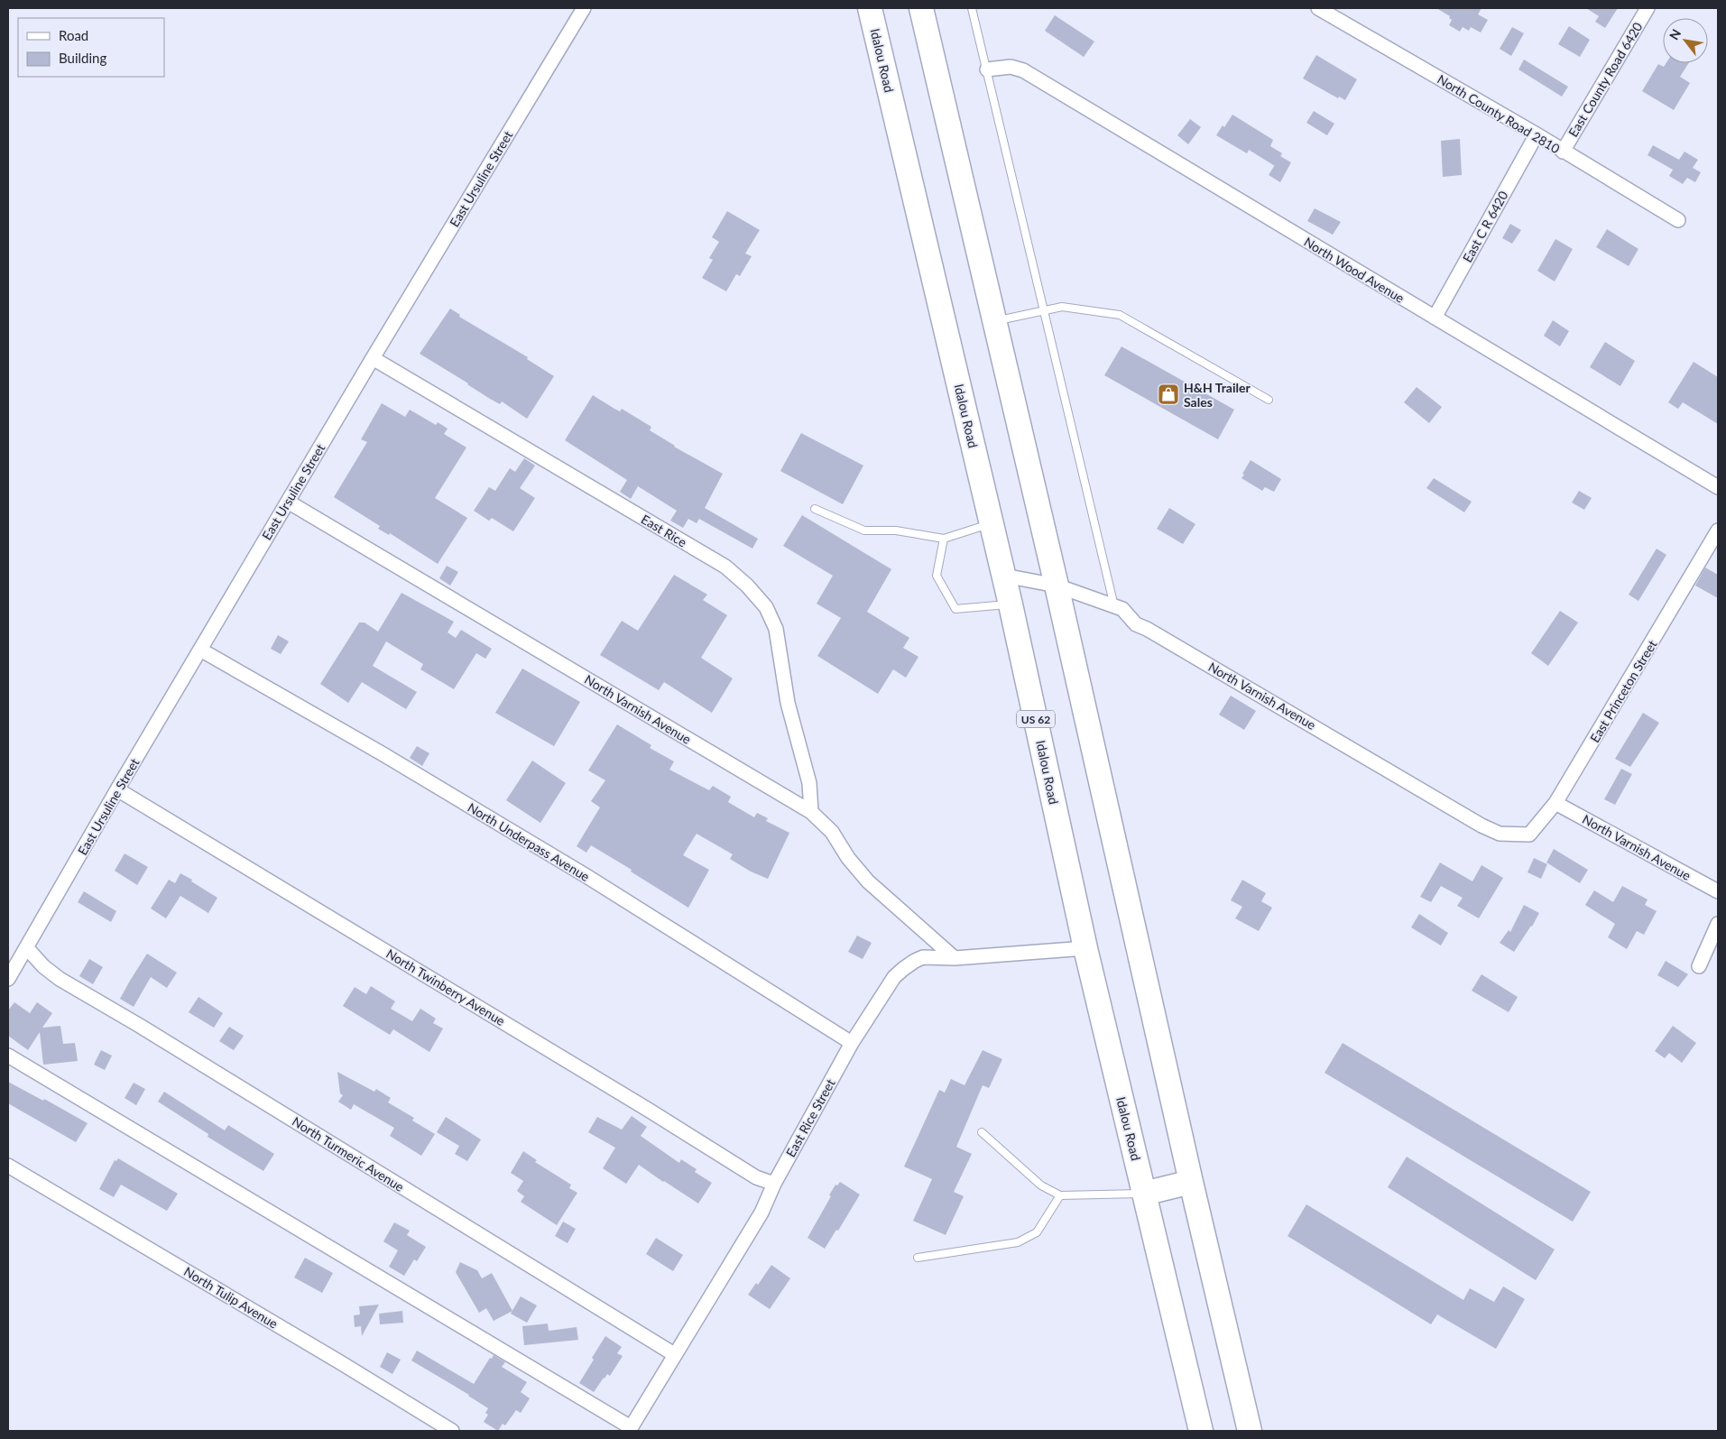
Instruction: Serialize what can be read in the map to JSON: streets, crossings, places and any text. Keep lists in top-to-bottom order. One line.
{"streets":{"highway":["Idalou Road","US 62"],"street":["East County Road 6420","North County Road 2810","East Ursuline Street","East C R 6420","North Wood Avenue","East Rice","East Princeton Street","North Varnish Avenue","North Underpass Avenue","North Twinberry Avenue","East Rice Street","North Turmeric Avenue","North Tulip Avenue"]},"crossings":[["Idalou Road","North Varnish Avenue"],["Idalou Road","East Rice Street"],["East County Road 6420","North County Road 2810"],["North County Road 2810","East C R 6420"],["East Ursuline Street","East Rice"],["East Ursuline Street","North Varnish Avenue"],["East Ursuline Street","North Underpass Avenue"],["East Ursuline Street","North Twinberry Avenue"],["East Ursuline Street","North Turmeric Avenue"],["East C R 6420","North Wood Avenue"],["East Rice","North Varnish Avenue"],["East Princeton Street","North Varnish Avenue"],["North Varnish Avenue","East Rice Street"],["North Underpass Avenue","East Rice Street"],["North Twinberry Avenue","East Rice Street"],["East Rice Street","North Turmeric Avenue"]],"places":{"shop":["H&H Trailer Sales"]},"legend":["Road","Building"],"north":"top left"}
